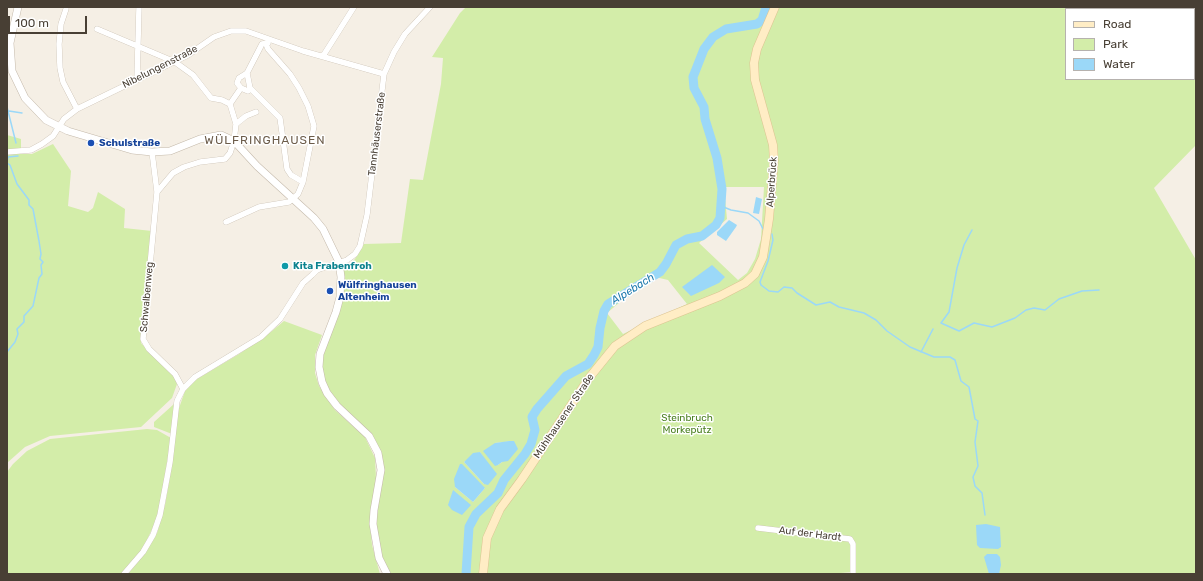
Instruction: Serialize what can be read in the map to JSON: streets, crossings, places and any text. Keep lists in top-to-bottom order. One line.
{"streets":{"main road":["Alperbrück","Mühlhausener Straße"],"street":["Nibelungenstraße","Tannhäuserstraße","Schwalbenweg","Auf der Hardt"]},"crossings":[["Nibelungenstraße","Tannhäuserstraße"],["Tannhäuserstraße","Schwalbenweg"],["Alperbrück","Mühlhausener Straße"]],"districts":["WÜLFRINGHAUSEN"],"water":["Alpebach"],"parks":["Steinbruch Morkepütz"],"places":["Schulstraße","Kita Frabenfroh","Wülfringhausen Altenheim"],"legend":["Road","Park","Water"],"scale_bar":"100 m"}
